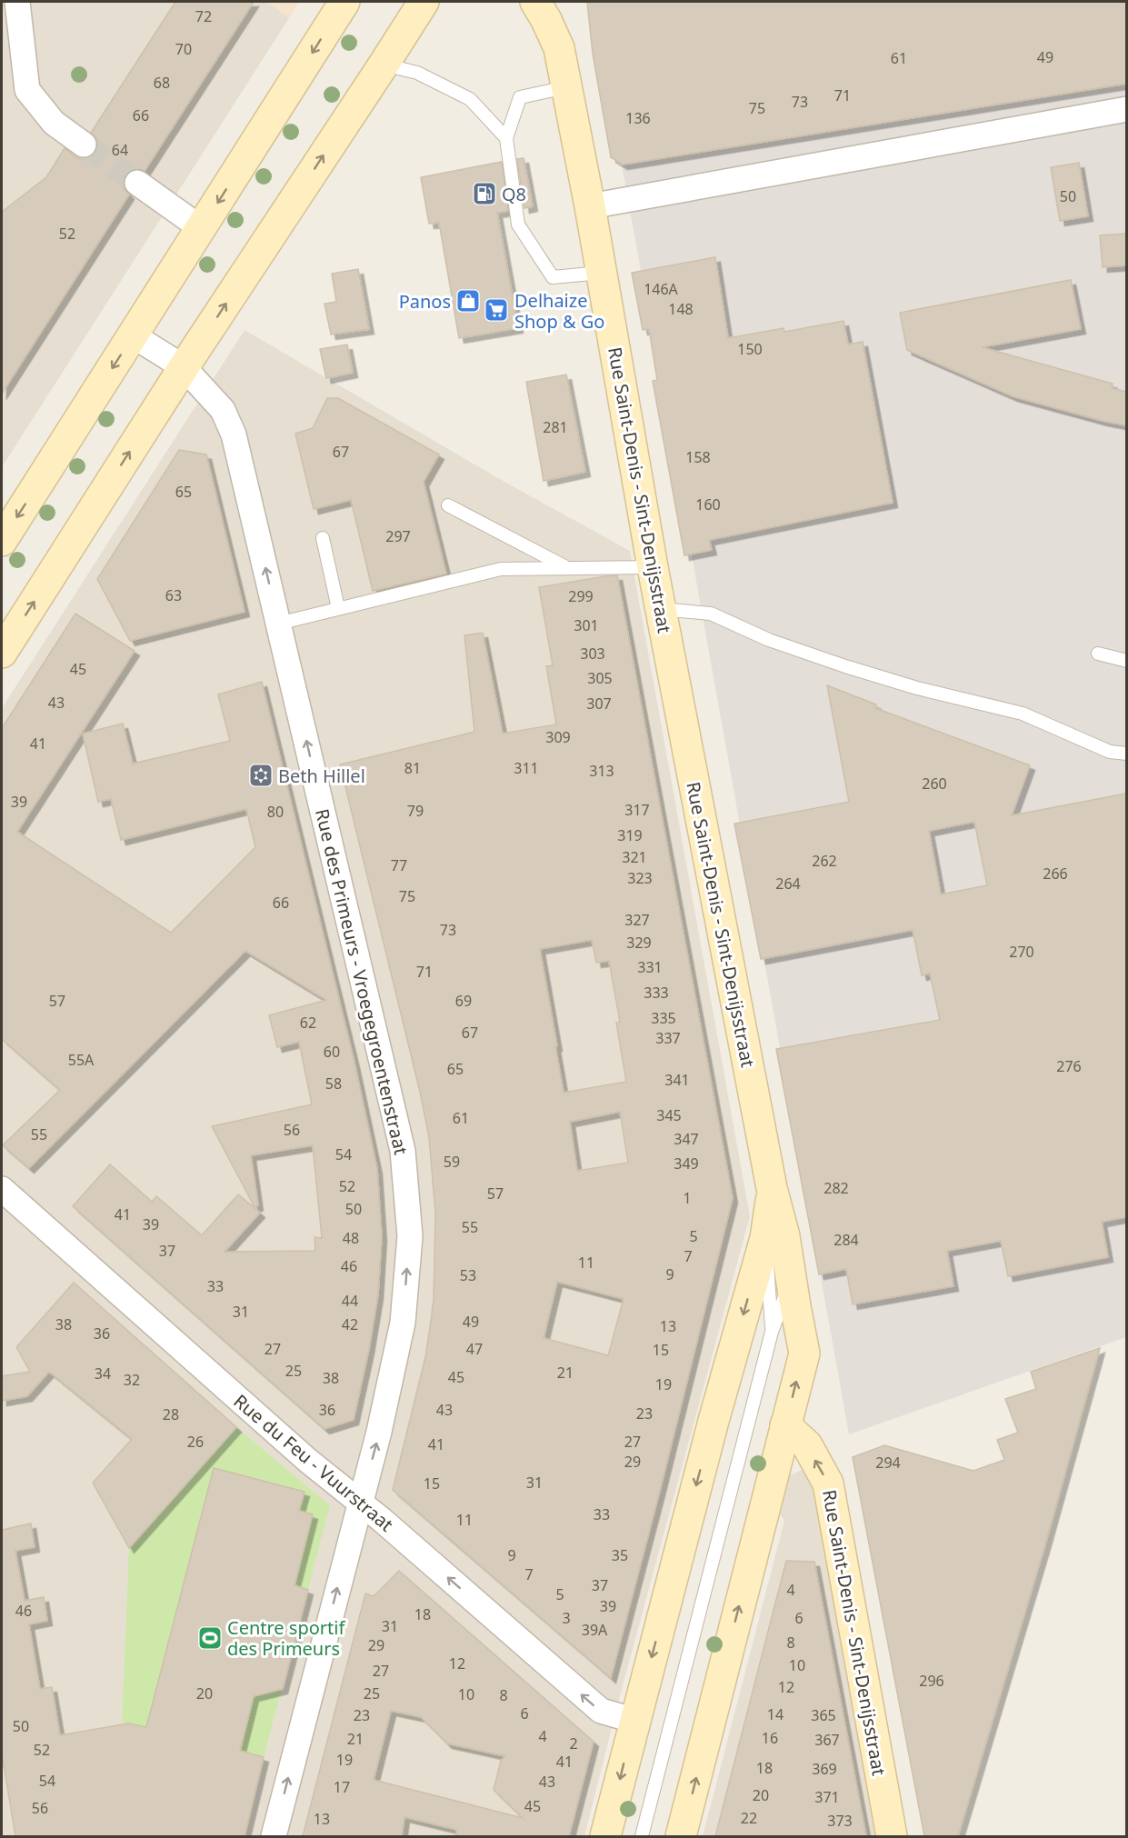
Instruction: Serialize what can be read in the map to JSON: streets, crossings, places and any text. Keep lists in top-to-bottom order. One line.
{"streets":{"main road":["Rue Saint-Denis - Sint-Denijsstraat"],"street":["Rue des Primeurs - Vroegegroentenstraat","Rue du Feu - Vuurstraat"]},"crossings":[["Rue des Primeurs - Vroegegroentenstraat","Rue du Feu - Vuurstraat"]],"one_way":["Rue des Primeurs - Vroegegroentenstraat","Rue du Feu - Vuurstraat"],"places":{"fuel station":["Q8"],"shop":["Panos"],"supermarket":["Delhaize Shop & Go"],"synagogue":["Beth Hillel"],"sports":["Centre sportif des Primeurs"]},"house_numbers":["72","70","49","61","68","71","73","75","66","136","64","50","52","146A","148","150","281","67","158","65","160","297","63","299","301","303","45","305","43","307","309","41","81","311","313","260","39","317","79","80","319","321","262","77","266","323","264","75","66","327","73","329","270","331","71","333","57","69","335","62","67","337","60","55A","276","65","341","58","345","61","56","55","347","54","59","349","52","282","57","1","50","41","39","55","5","48","284","37","7","11","46","9","53","33","44","31","49","38","42","13","36","27","47","15","25","21","34","45","38","32","19","36","43","23","28","26","27","41","29","294","31","15","33","11","9","35","7","37","4","5","39","46","18","3","6","31","39A","8","29","12","10","27","296","12","20","25","10","8","6","14","23","365","50","4","16","21","367","2","52","19","41","18","369","54","43","17","20","371","45","56","22","13","373"]}
